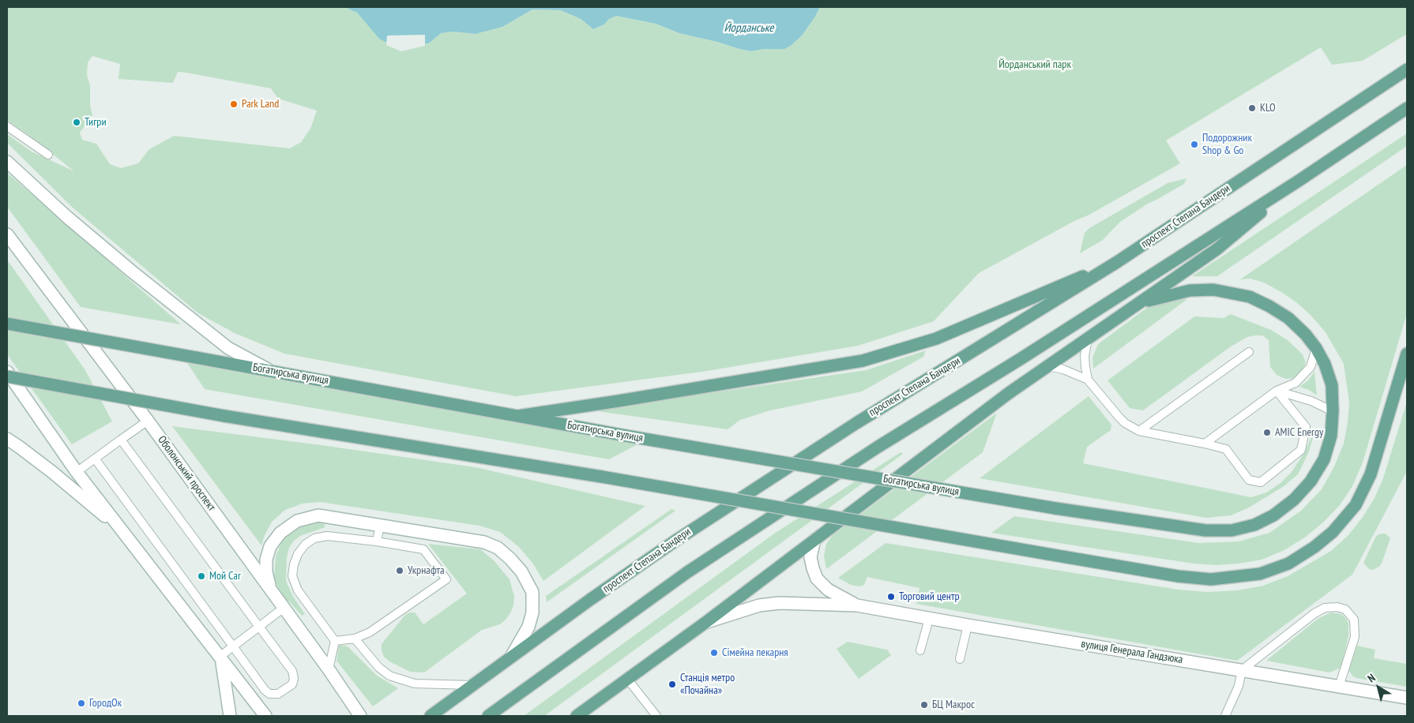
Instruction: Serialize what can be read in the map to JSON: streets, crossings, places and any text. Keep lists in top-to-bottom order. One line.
{"streets":{"main road":["проспект Степана Бандери","Богатирська вулиця","Оболонський проспект","вулиця Генерала Гандзюка"]},"water":["Йорданське"],"parks":["Йорданський парк"],"places":["Park Land","KLO","Тигри","Подорожник Shop & Go","AMIC Energy","Укрнафта","Мой Car","Торговий центр","Сімейна пекарня","Станція метро «Почайна»","ГородОк","БЦ Макрос"],"north":"top left"}
